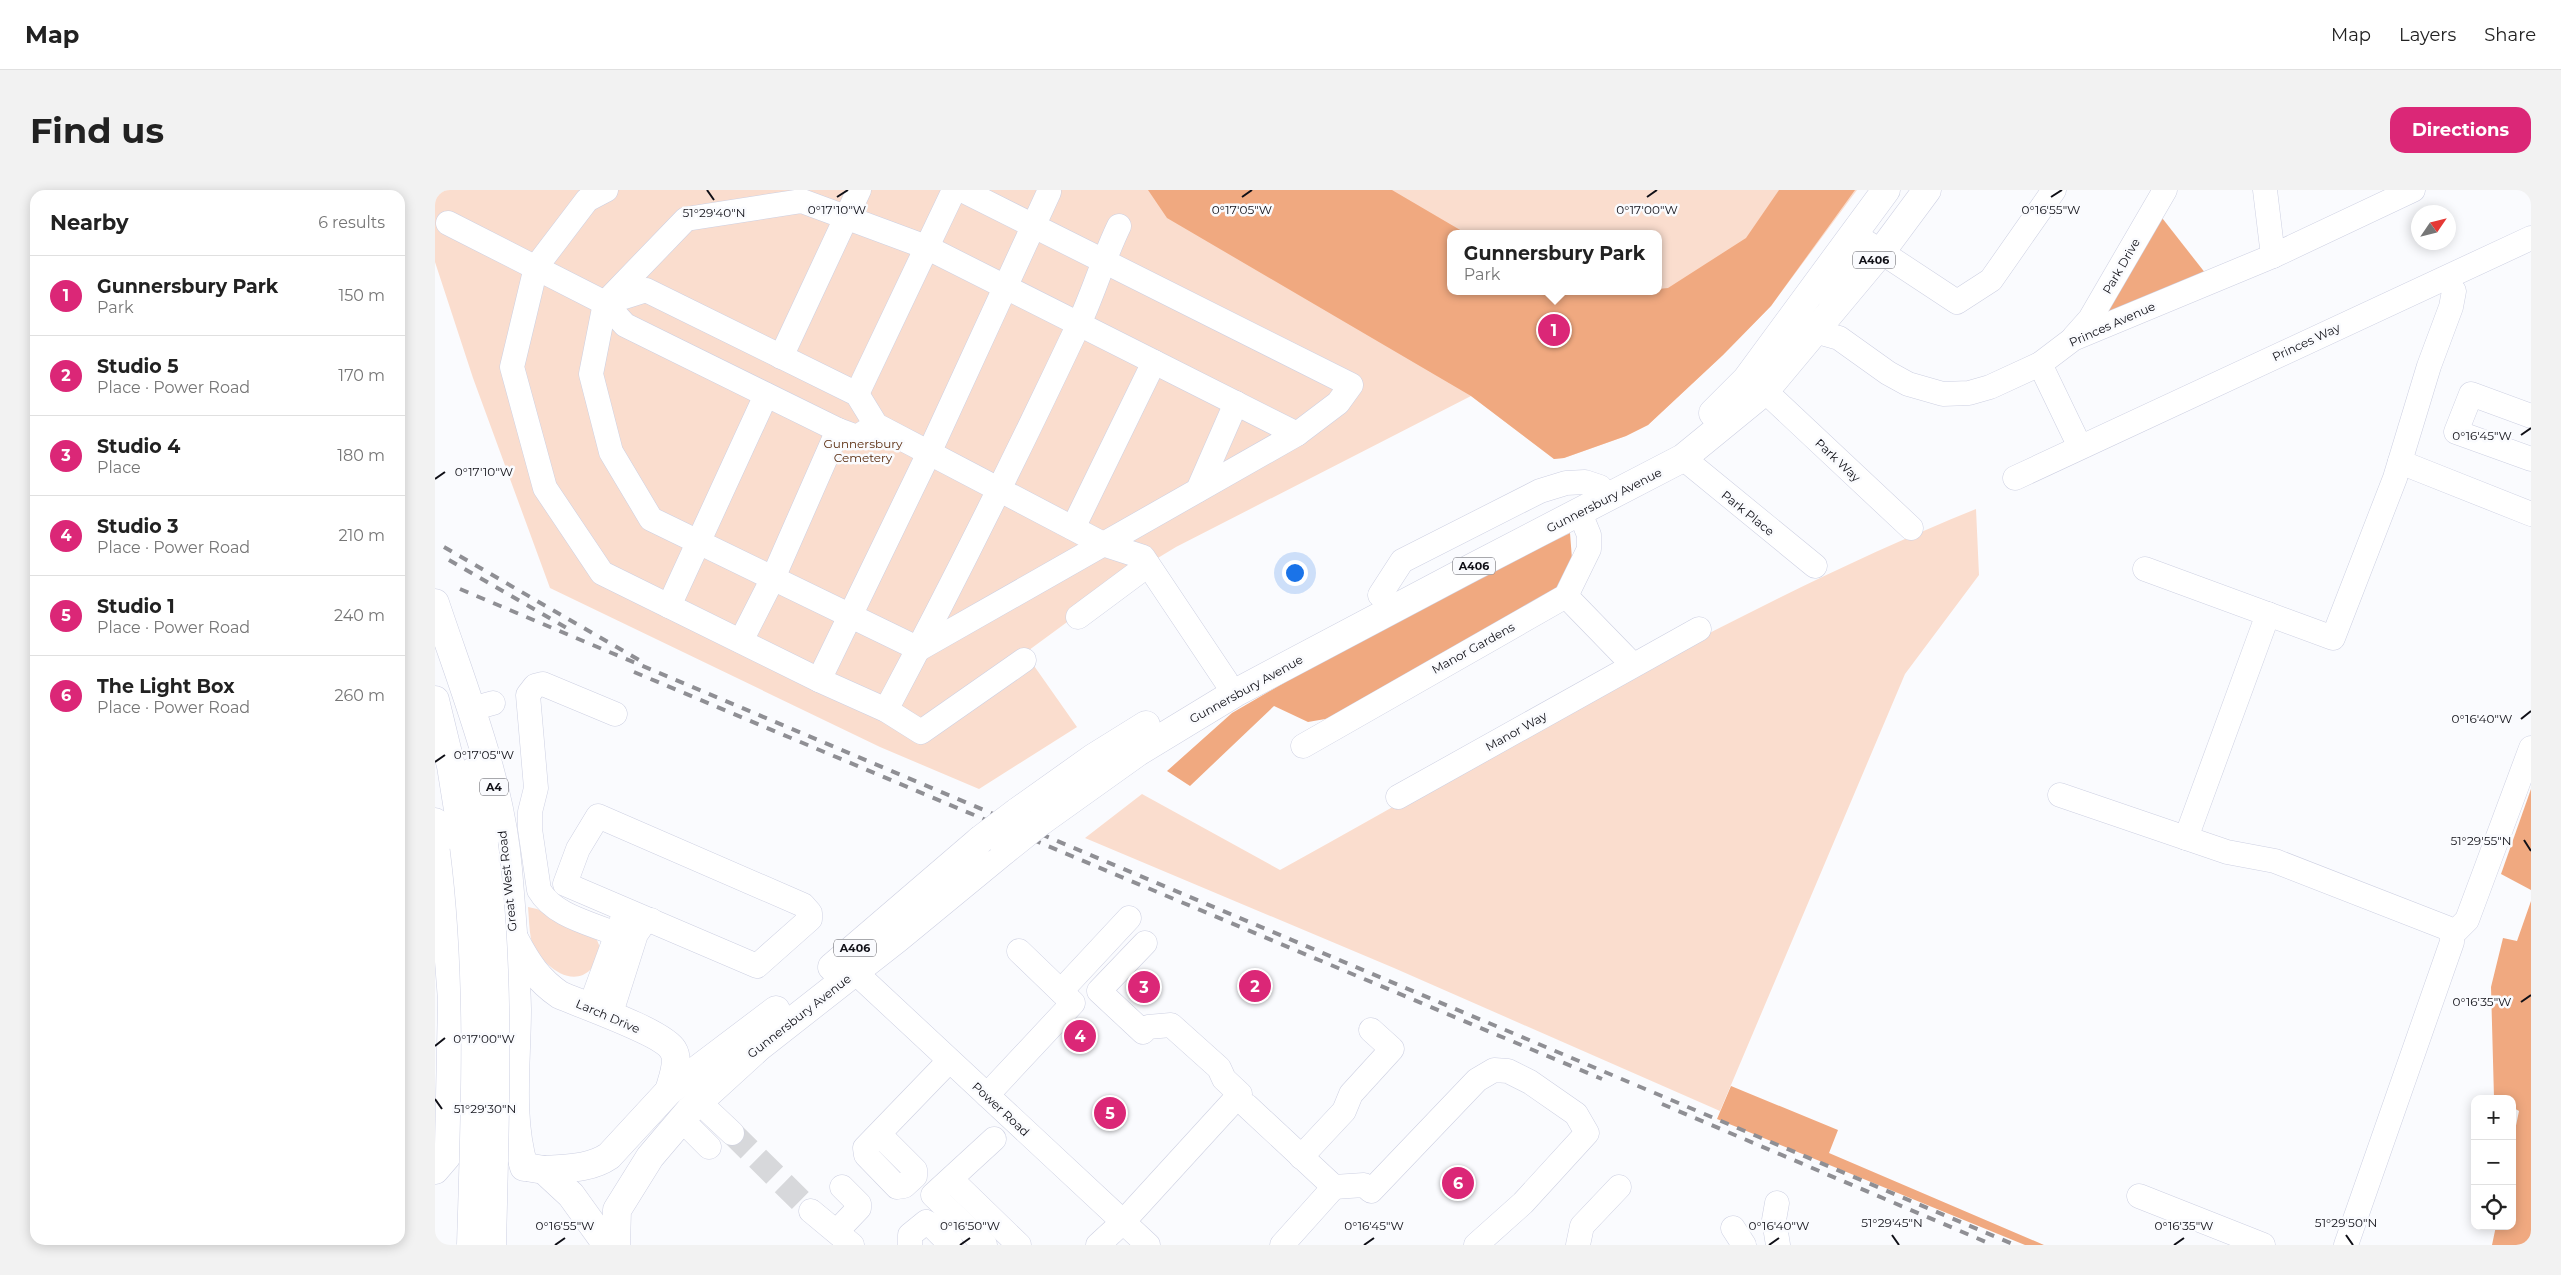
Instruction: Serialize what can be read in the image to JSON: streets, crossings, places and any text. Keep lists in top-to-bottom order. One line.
{"streets":{"highway":["A406","Gunnersbury Avenue","A4","Great West Road","Larch Drive"],"street":["Park Drive","Princes Avenue","Princes Way","Park Way","Park Place","Manor Gardens","Manor Way","Power Road"]},"crossings":[["Park Drive","Princes Avenue"],["Princes Avenue","Gunnersbury Avenue"],["Park Way","Gunnersbury Avenue"],["Gunnersbury Avenue","Park Place"],["Gunnersbury Avenue","Great West Road"],["Gunnersbury Avenue","Larch Drive"],["Gunnersbury Avenue","Power Road"],["Great West Road","Larch Drive"]],"parks":["Gunnersbury Cemetery"],"north":"top right","page":{"header":"Map","nav":["Map","Layers","Share"],"buttons":"Directions","title":"Find us","heading":["Nearby","6 results"],"popup":["Gunnersbury Park","Park"],"list":[{"mark":"1","name":"Gunnersbury Park","note":"Park","value":"150 m"},{"mark":"2","name":"Studio 5","note":"Place · Power Road","value":"170 m"},{"mark":"3","name":"Studio 4","note":"Place","value":"180 m"},{"mark":"4","name":"Studio 3","note":"Place · Power Road","value":"210 m"},{"mark":"5","name":"Studio 1","note":"Place · Power Road","value":"240 m"},{"mark":"6","name":"The Light Box","note":"Place · Power Road","value":"260 m"}],"pins":["1","2","3","4","5","6"],"map_buttons":["+","−"]},"coordinates":["0°17'05\"W","0°17'00\"W","0°16'55\"W","0°17'10\"W","51°29'40\"N","0°16'45\"W","0°16'40\"W","51°29'55\"N","0°16'35\"W","51°29'30\"N","51°29'45\"N","51°29'50\"N","0°16'50\"W"]}
